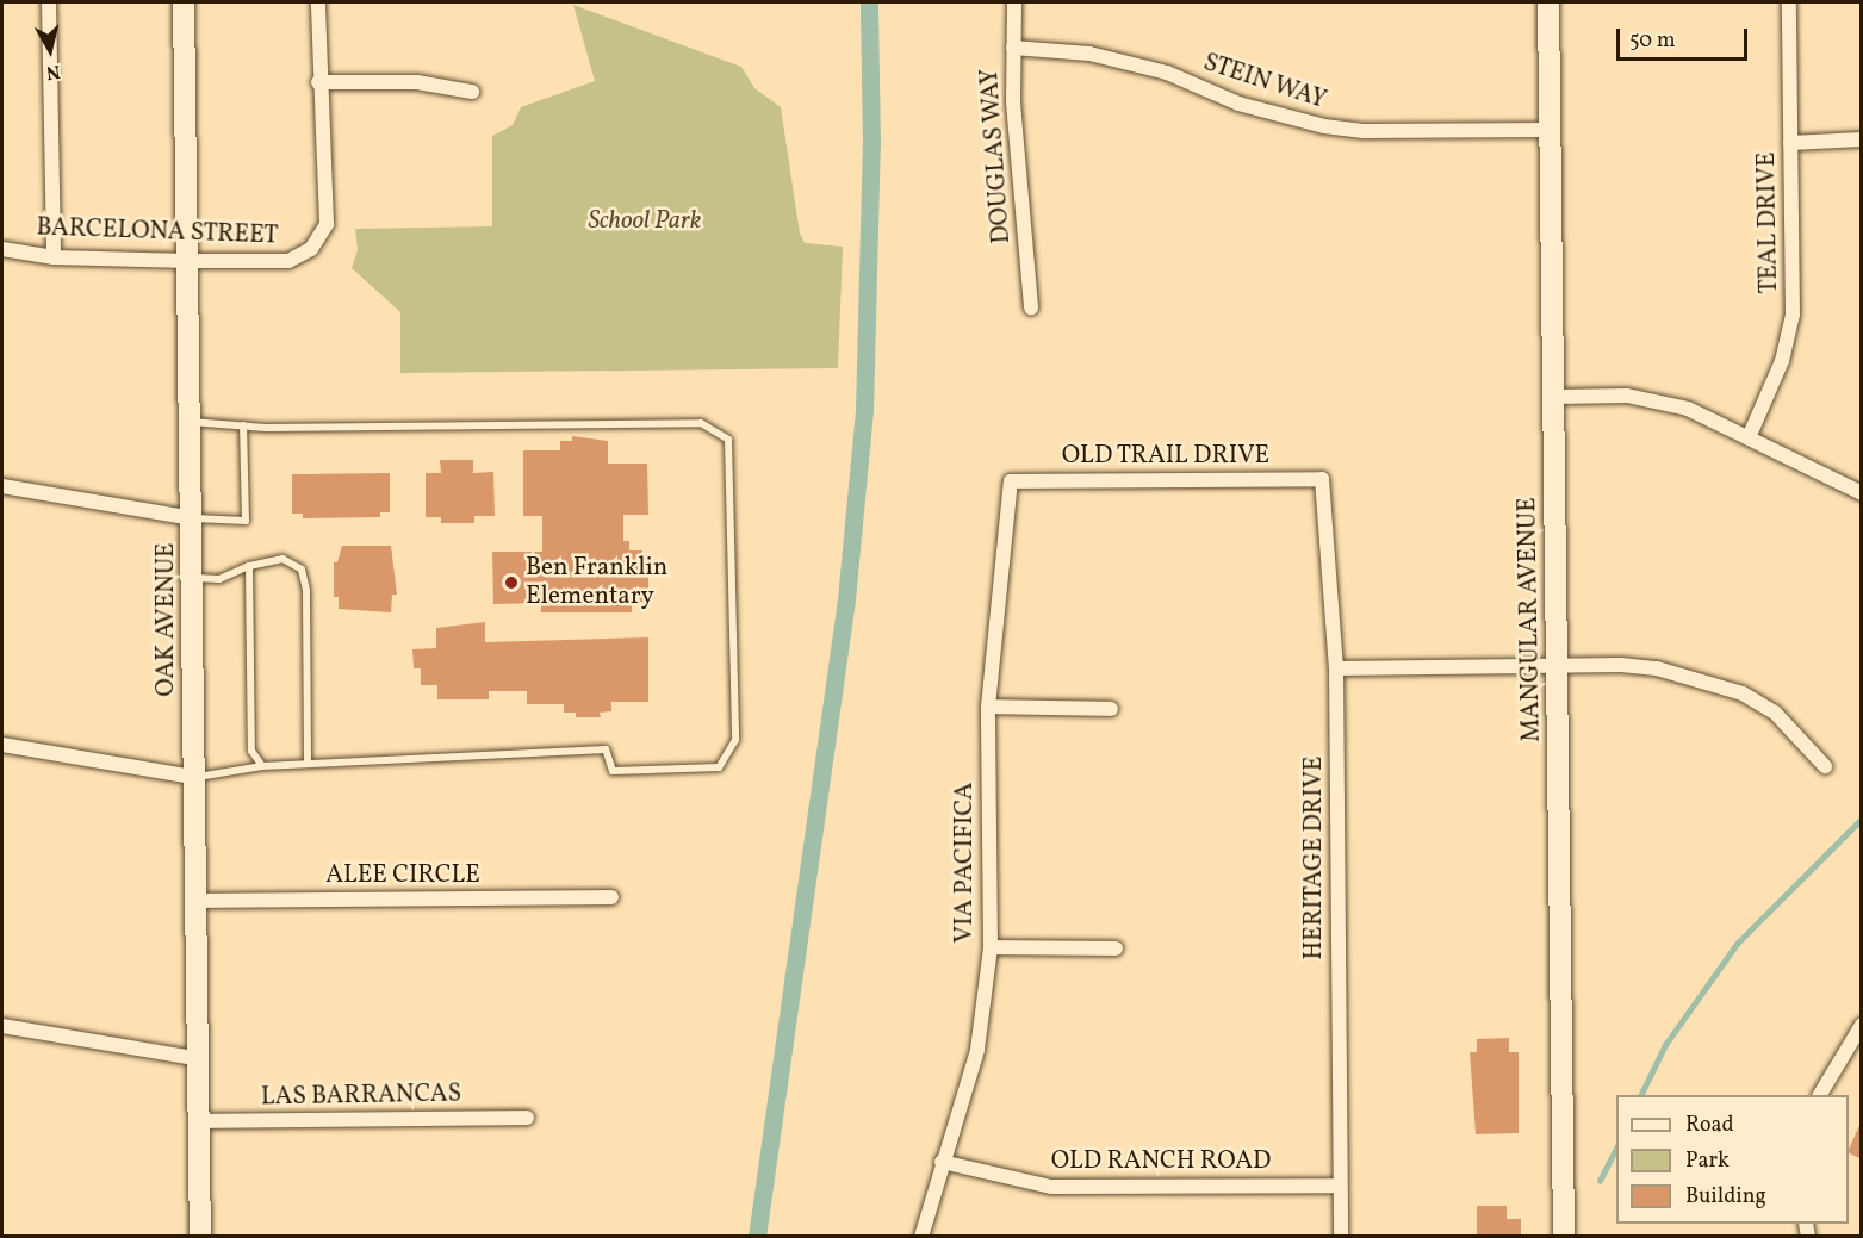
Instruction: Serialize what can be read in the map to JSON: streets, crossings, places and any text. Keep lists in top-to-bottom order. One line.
{"streets":{"street":["STEIN WAY","DOUGLAS WAY","TEAL DRIVE","BARCELONA STREET","OLD TRAIL DRIVE","OAK AVENUE","MANGULAR AVENUE","HERITAGE DRIVE","VIA PACIFICA","ALEE CIRCLE","LAS BARRANCAS","OLD RANCH ROAD"]},"crossings":[["STEIN WAY","DOUGLAS WAY"],["STEIN WAY","MANGULAR AVENUE"],["BARCELONA STREET","OAK AVENUE"],["OLD TRAIL DRIVE","HERITAGE DRIVE"],["OLD TRAIL DRIVE","VIA PACIFICA"],["OAK AVENUE","ALEE CIRCLE"],["OAK AVENUE","LAS BARRANCAS"],["HERITAGE DRIVE","OLD RANCH ROAD"],["VIA PACIFICA","OLD RANCH ROAD"]],"parks":["School Park"],"places":["Ben Franklin Elementary"],"legend":["Road","Park","Building"],"scale_bar":"50 m","north":"bottom"}
